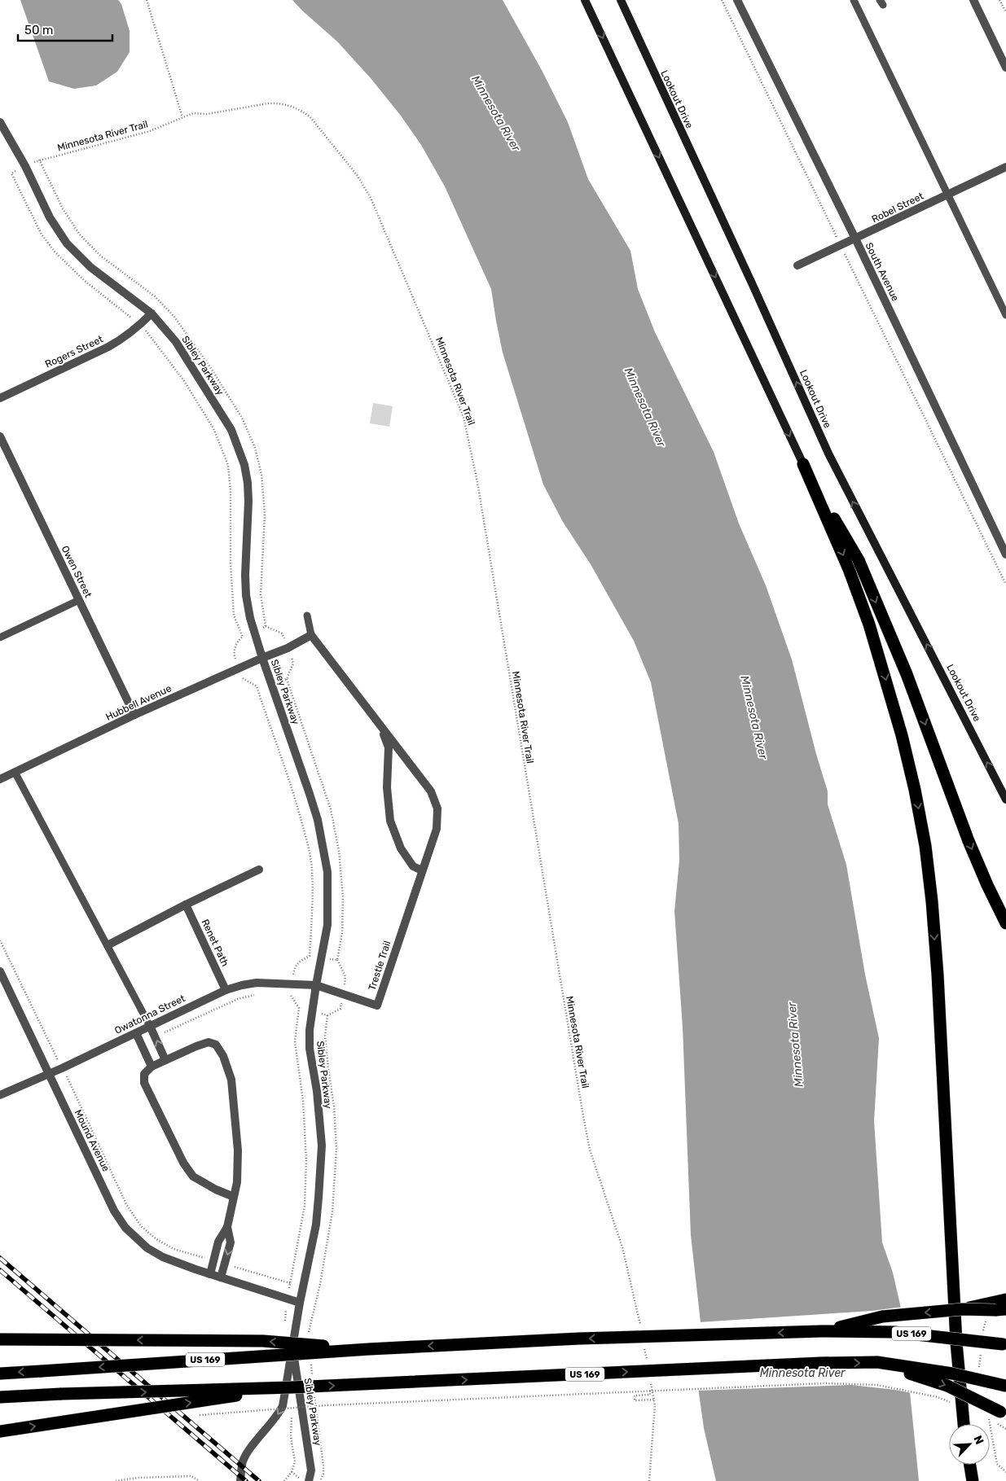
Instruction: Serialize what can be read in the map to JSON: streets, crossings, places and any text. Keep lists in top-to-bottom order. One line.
{"streets":{"highway":["US 169"],"main road":["Lookout Drive"],"street":["Robel Street","South Avenue","Rogers Street","Sibley Parkway","Owen Street","Hubbell Avenue","Renet Path","Trestle Trail","Owatonna Street","Mound Avenue"],"path":["Minnesota River Trail"]},"crossings":[["Minnesota River Trail","Rogers Street"],["Minnesota River Trail","Sibley Parkway"],["Robel Street","South Avenue"],["Rogers Street","Sibley Parkway"],["Sibley Parkway","Hubbell Avenue"],["Sibley Parkway","Trestle Trail"],["Sibley Parkway","Owatonna Street"],["Sibley Parkway","Mound Avenue"],["Owen Street","Hubbell Avenue"],["Hubbell Avenue","Trestle Trail"],["Renet Path","Owatonna Street"],["Trestle Trail","Owatonna Street"],["Owatonna Street","Mound Avenue"]],"water":["Minnesota River"],"scale_bar":"50 m","north":"top right"}
